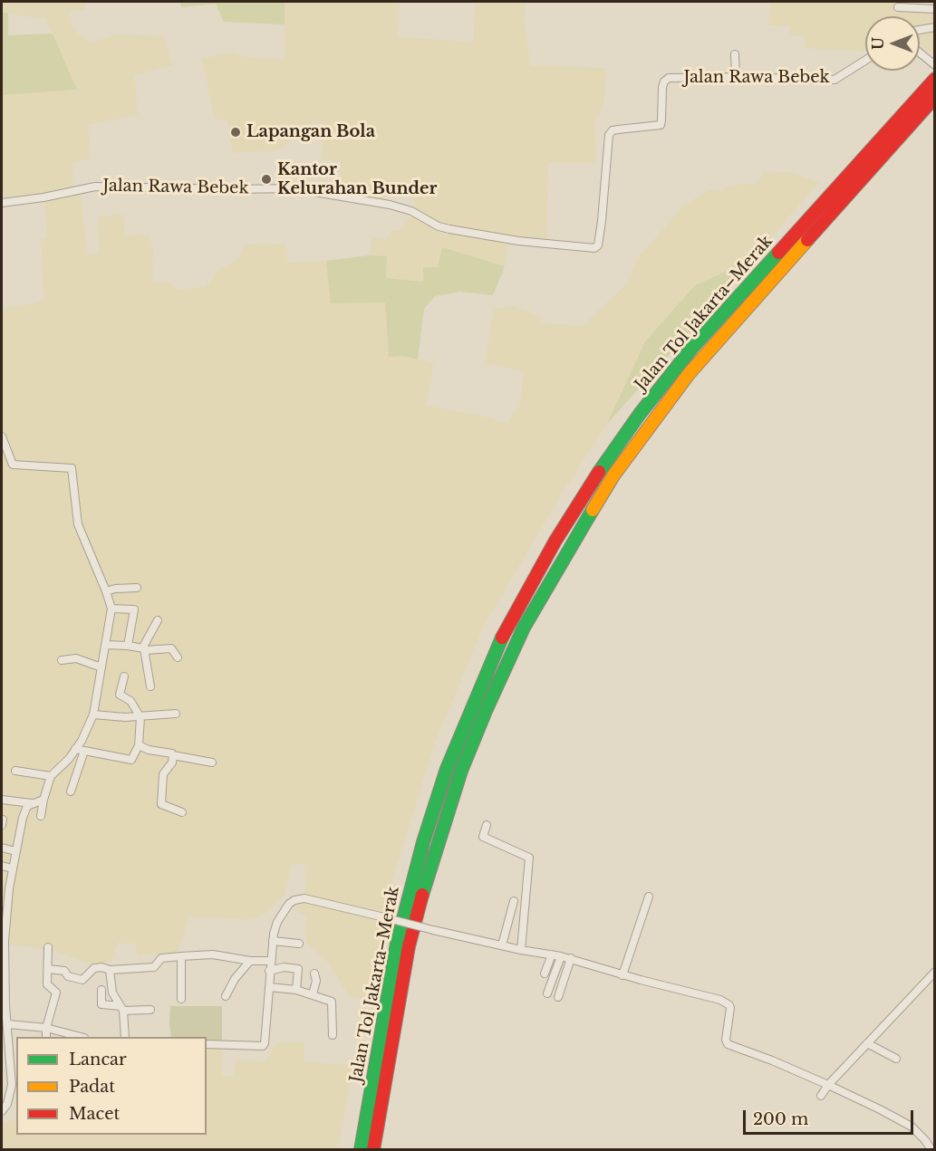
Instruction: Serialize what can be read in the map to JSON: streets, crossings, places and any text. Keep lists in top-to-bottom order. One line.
{"streets":{"highway":["Jalan Tol Jakarta–Merak"],"street":["Jalan Rawa Bebek"]},"places":["Lapangan Bola","Kantor Kelurahan Bunder"],"legend":["Lancar","Padat","Macet"],"scale_bar":"200 m","north":"left"}
